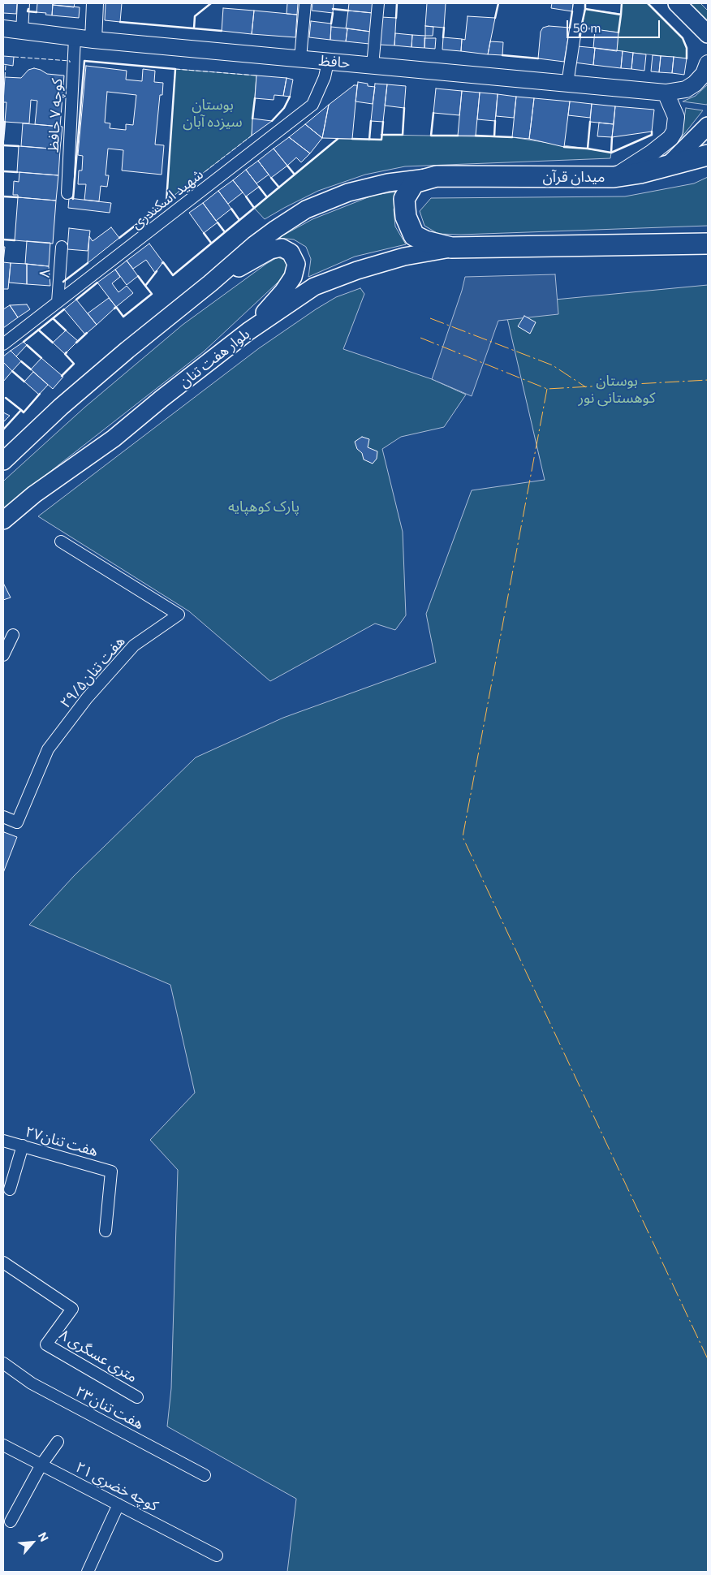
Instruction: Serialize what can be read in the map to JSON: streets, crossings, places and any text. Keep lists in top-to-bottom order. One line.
{"streets":{"highway":["میدان قرآن"],"main road":["حافظ","بلوار هفت تنان"],"street":["کوچه ۷ حافظ","شهید اسکندری","۸","۲۹/۵هفت تنان","هفت تنان۲۷","۸ متری عسگری","هفت تنان۲۳","کوچه خضری ۲۱"]},"crossings":[["حافظ","کوچه ۷ حافظ"],["حافظ","شهید اسکندری"],["میدان قرآن","بلوار هفت تنان"],["شهید اسکندری","۸"]],"parks":["بوستان سیزده آبان","بوستان کوهستانی نور","پارک کوهپایه"],"scale_bar":"50 m","north":"top right"}
